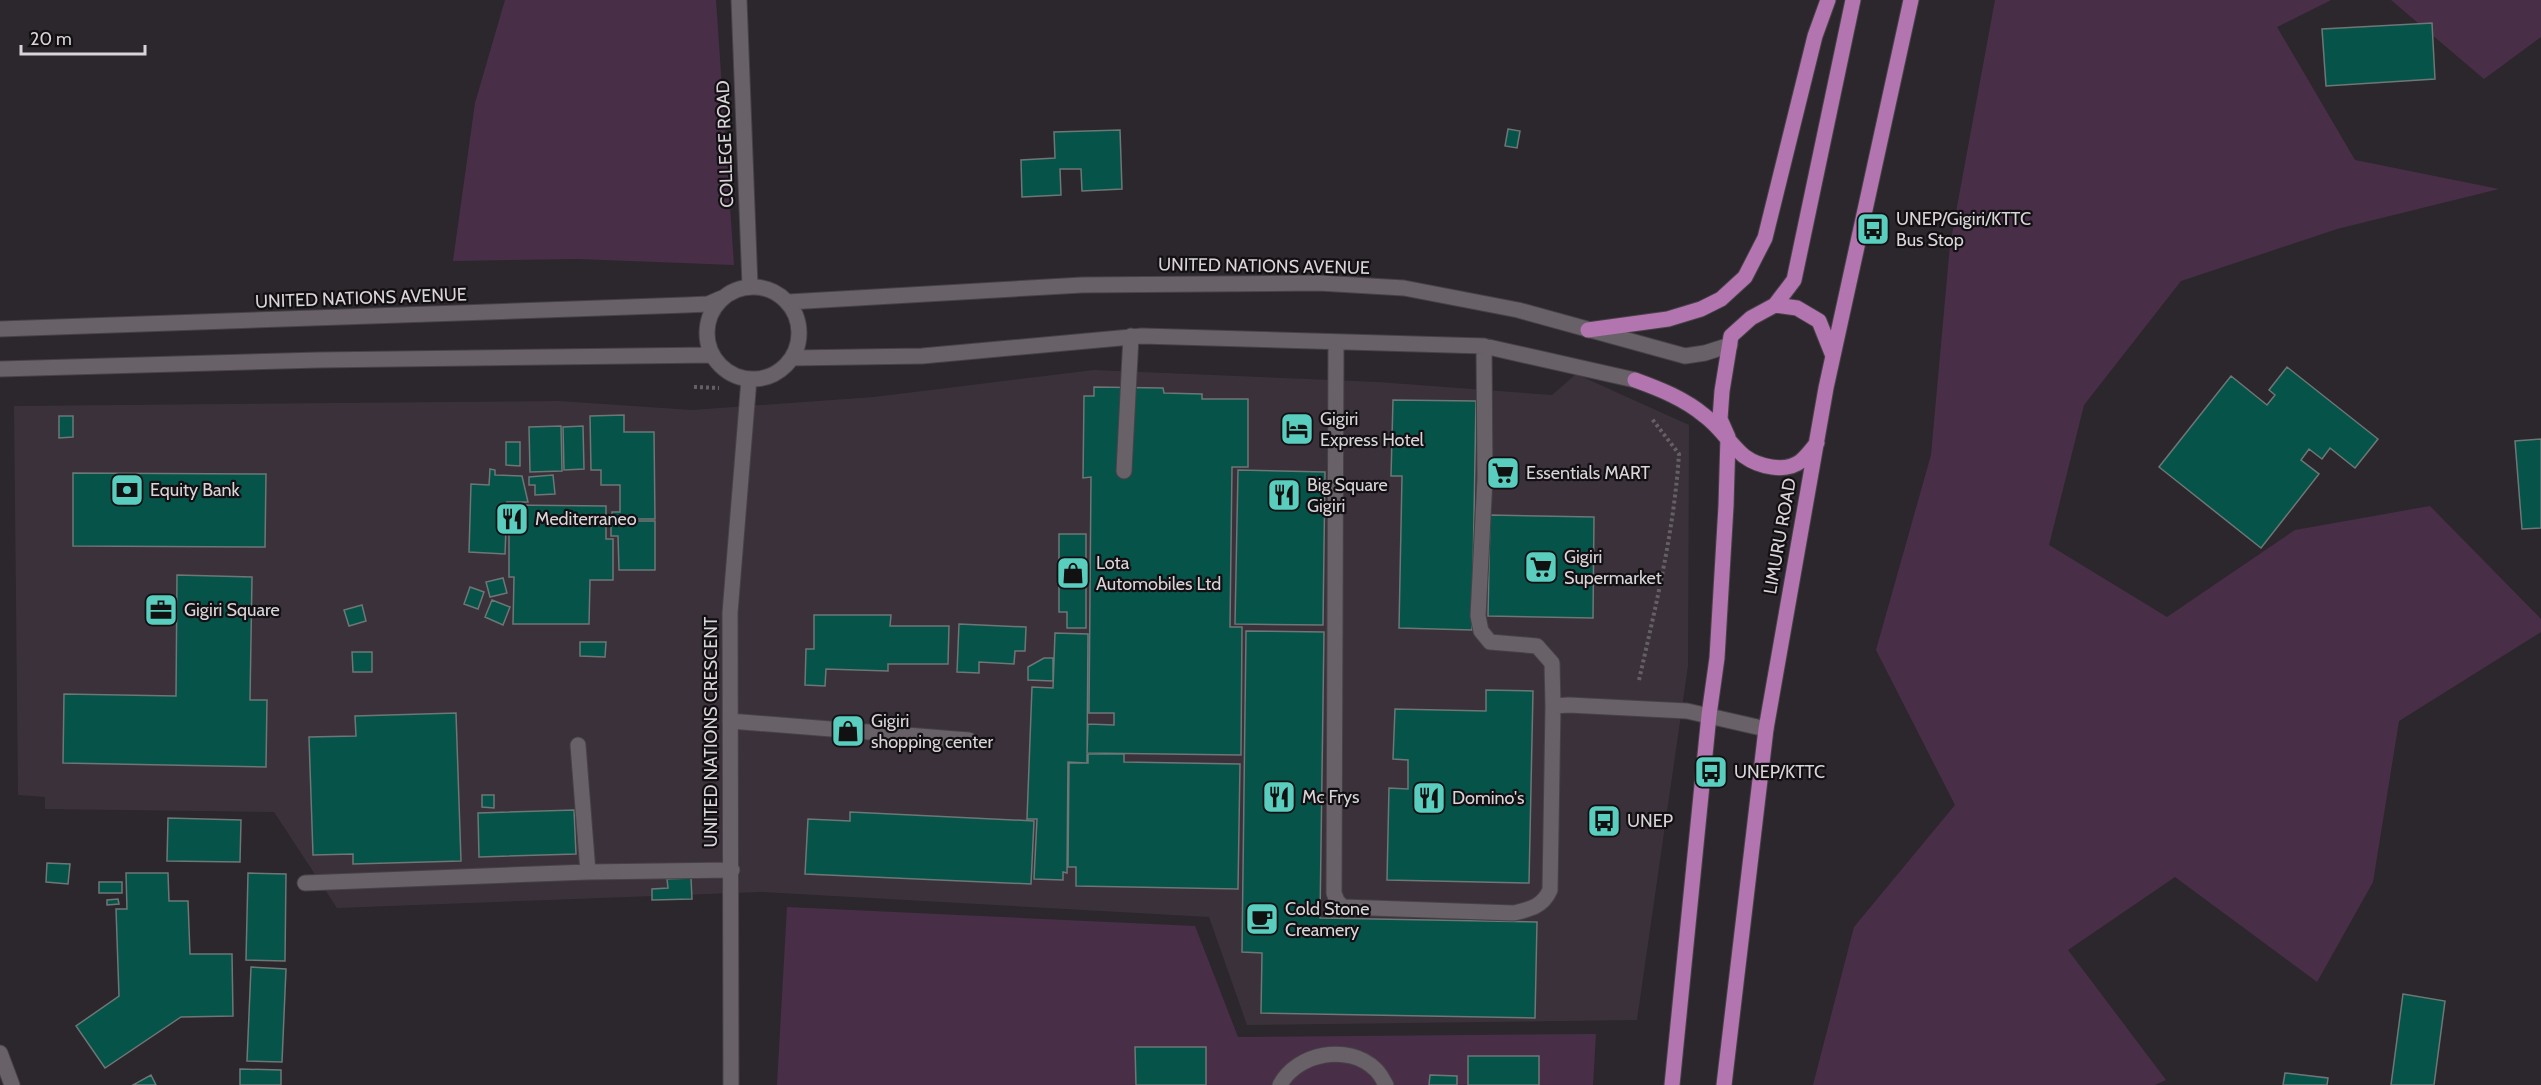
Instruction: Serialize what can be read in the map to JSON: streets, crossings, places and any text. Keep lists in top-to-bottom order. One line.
{"streets":{"main road":["LIMURU ROAD"],"street":["COLLEGE ROAD","UNITED NATIONS AVENUE","UNITED NATIONS CRESCENT"]},"crossings":[["COLLEGE ROAD","UNITED NATIONS AVENUE"],["COLLEGE ROAD","UNITED NATIONS CRESCENT"],["UNITED NATIONS AVENUE","LIMURU ROAD"],["UNITED NATIONS AVENUE","UNITED NATIONS CRESCENT"]],"places":{"bus stop":["UNEP/Gigiri/KTTC Bus Stop","UNEP/KTTC","UNEP"],"hotel":["Gigiri Express Hotel"],"supermarket":["Essentials MART","Gigiri Supermarket"],"bank":["Equity Bank"],"restaurant":["Big Square Gigiri","Mediterraneo","Mc Frys","Domino's"],"shop":["Lota Automobiles Ltd","Gigiri shopping center"],"office":["Gigiri Square"],"cafe":["Cold Stone Creamery"]},"scale_bar":"20 m"}
